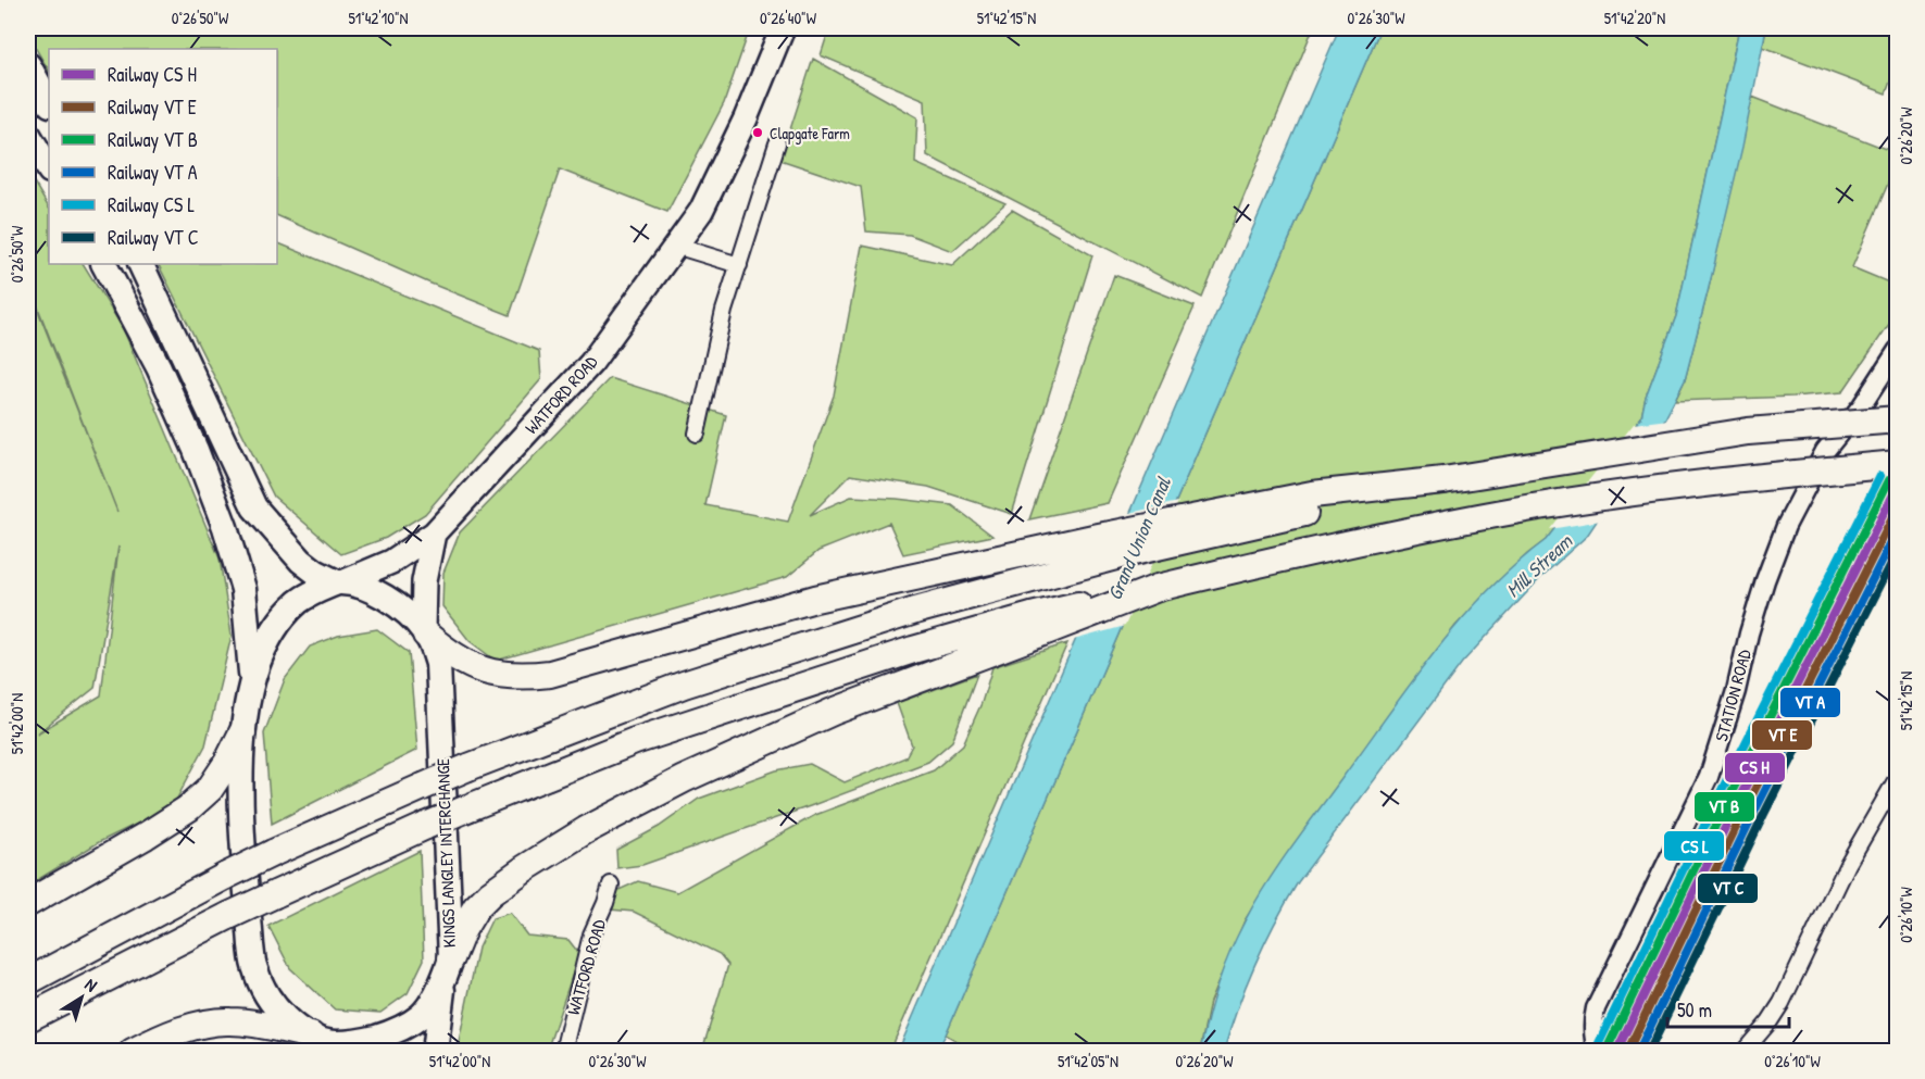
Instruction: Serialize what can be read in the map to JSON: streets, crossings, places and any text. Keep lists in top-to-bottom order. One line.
{"streets":{"highway":["KINGS LANGLEY INTERCHANGE"],"main road":["WATFORD ROAD"],"street":["STATION ROAD"]},"crossings":[["WATFORD ROAD","KINGS LANGLEY INTERCHANGE"]],"water":["Grand Union Canal","Mill Stream"],"places":["Clapgate Farm"],"legend":["Railway CS H","Railway VT E","Railway VT B","Railway VT A","Railway CS L","Railway VT C"],"scale_bar":"50 m","north":"top right","coordinates":["0°26'50\"W","51°42'10\"N","0°26'40\"W","51°42'15\"N","0°26'30\"W","51°42'20\"N","0°26'20\"W","51°42'00\"N","0°26'10\"W","51°42'05\"N"]}
